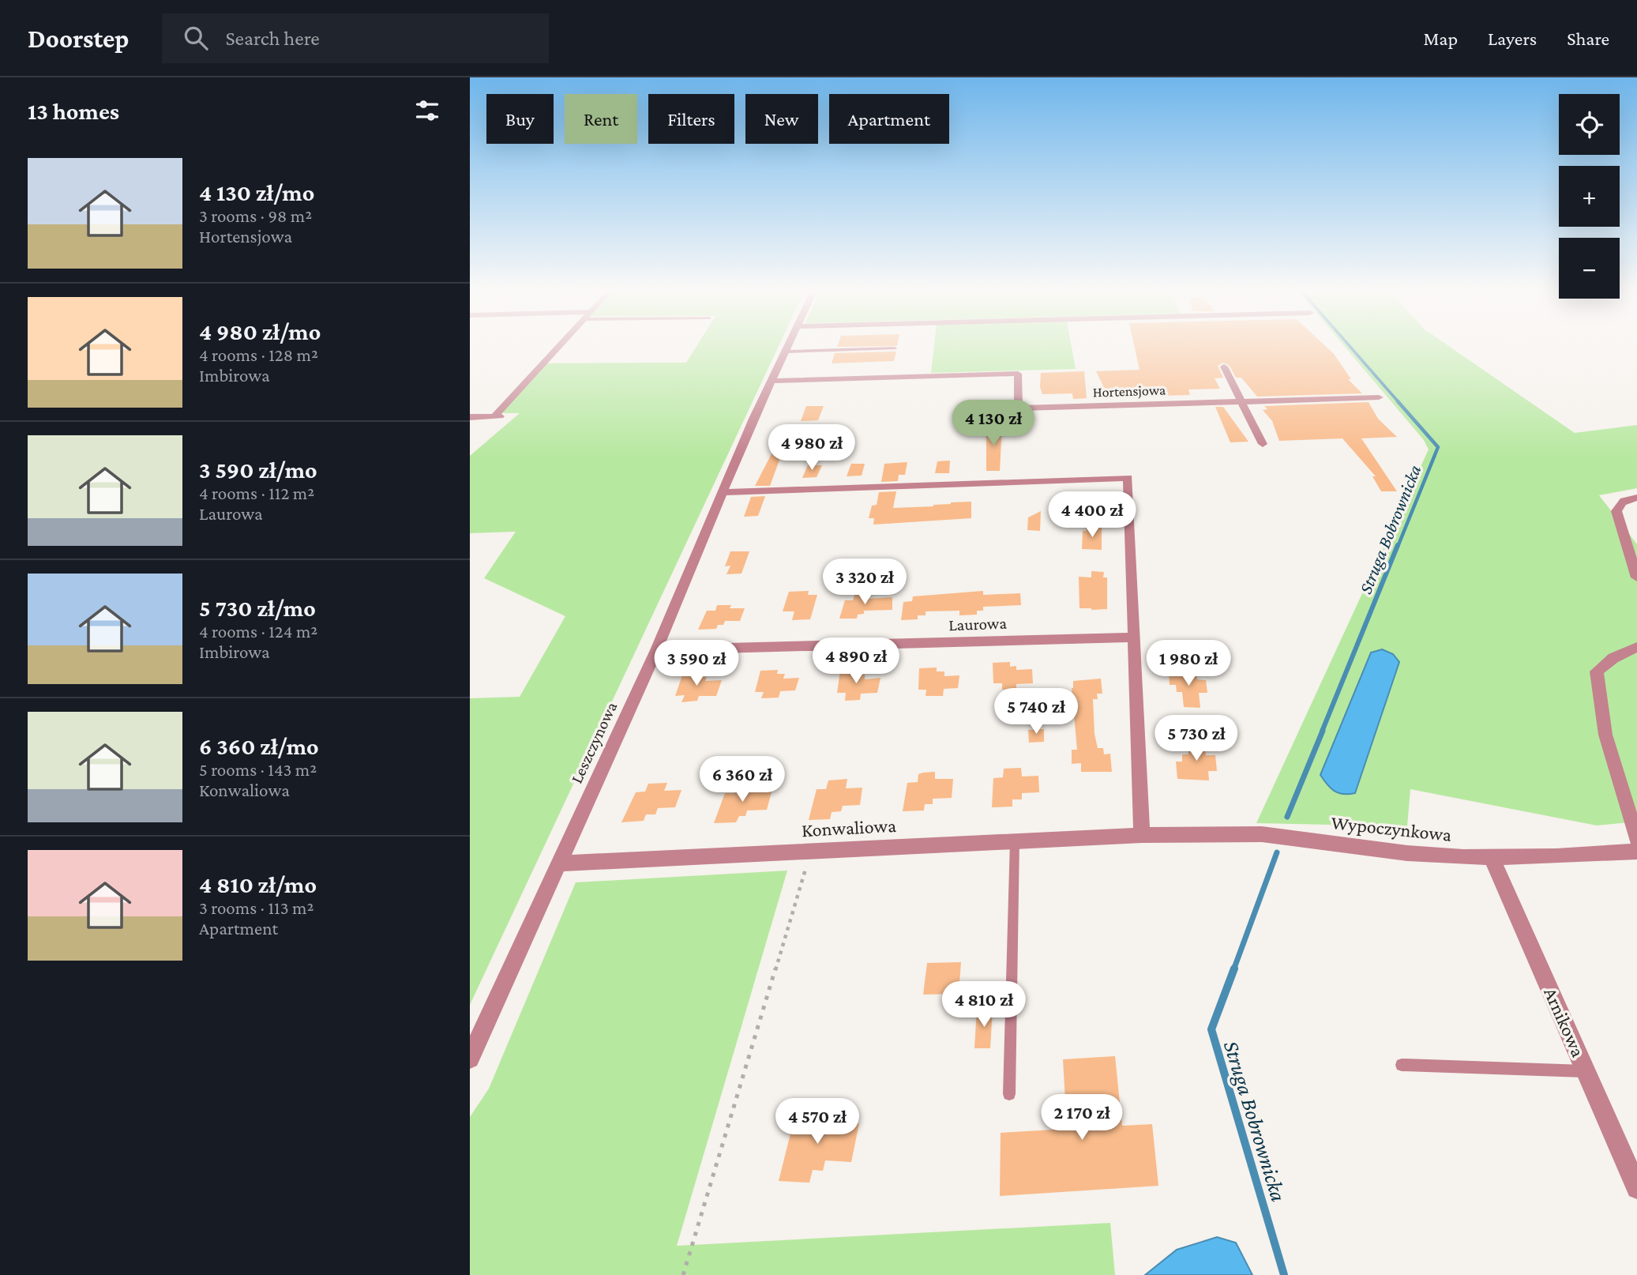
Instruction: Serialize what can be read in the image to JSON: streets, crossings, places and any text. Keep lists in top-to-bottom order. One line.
{"streets":{"street":["Hortensjowa","Laurowa","Leszczynowa","Konwaliowa","Wypoczynkowa","Arnikowa"]},"crossings":[["Laurowa","Leszczynowa"],["Leszczynowa","Konwaliowa"],["Konwaliowa","Wypoczynkowa"],["Wypoczynkowa","Arnikowa"]],"water":["Struga Bobrownicka"],"page":{"header":"Doorstep","search":"Search here","nav":["Map","Layers","Share"],"heading":"13 homes","map_buttons":["+","−"],"chip":["Buy","Rent","Filters","New","Apartment"],"list":[{"name":"4 130 zł/mo","note":"3 rooms · 98 m² · Hortensjowa"},{"name":"4 980 zł/mo","note":"4 rooms · 128 m² · Imbirowa"},{"name":"3 590 zł/mo","note":"4 rooms · 112 m² · Laurowa"},{"name":"5 730 zł/mo","note":"4 rooms · 124 m² · Imbirowa"},{"name":"6 360 zł/mo","note":"5 rooms · 143 m² · Konwaliowa"},{"name":"4 810 zł/mo","note":"3 rooms · 113 m² · Apartment"}],"price":["4 130 zł","4 980 zł","4 400 zł","3 320 zł","4 890 zł","3 590 zł","1 980 zł","5 740 zł","5 730 zł","6 360 zł","4 810 zł","2 170 zł","4 570 zł"]}}
